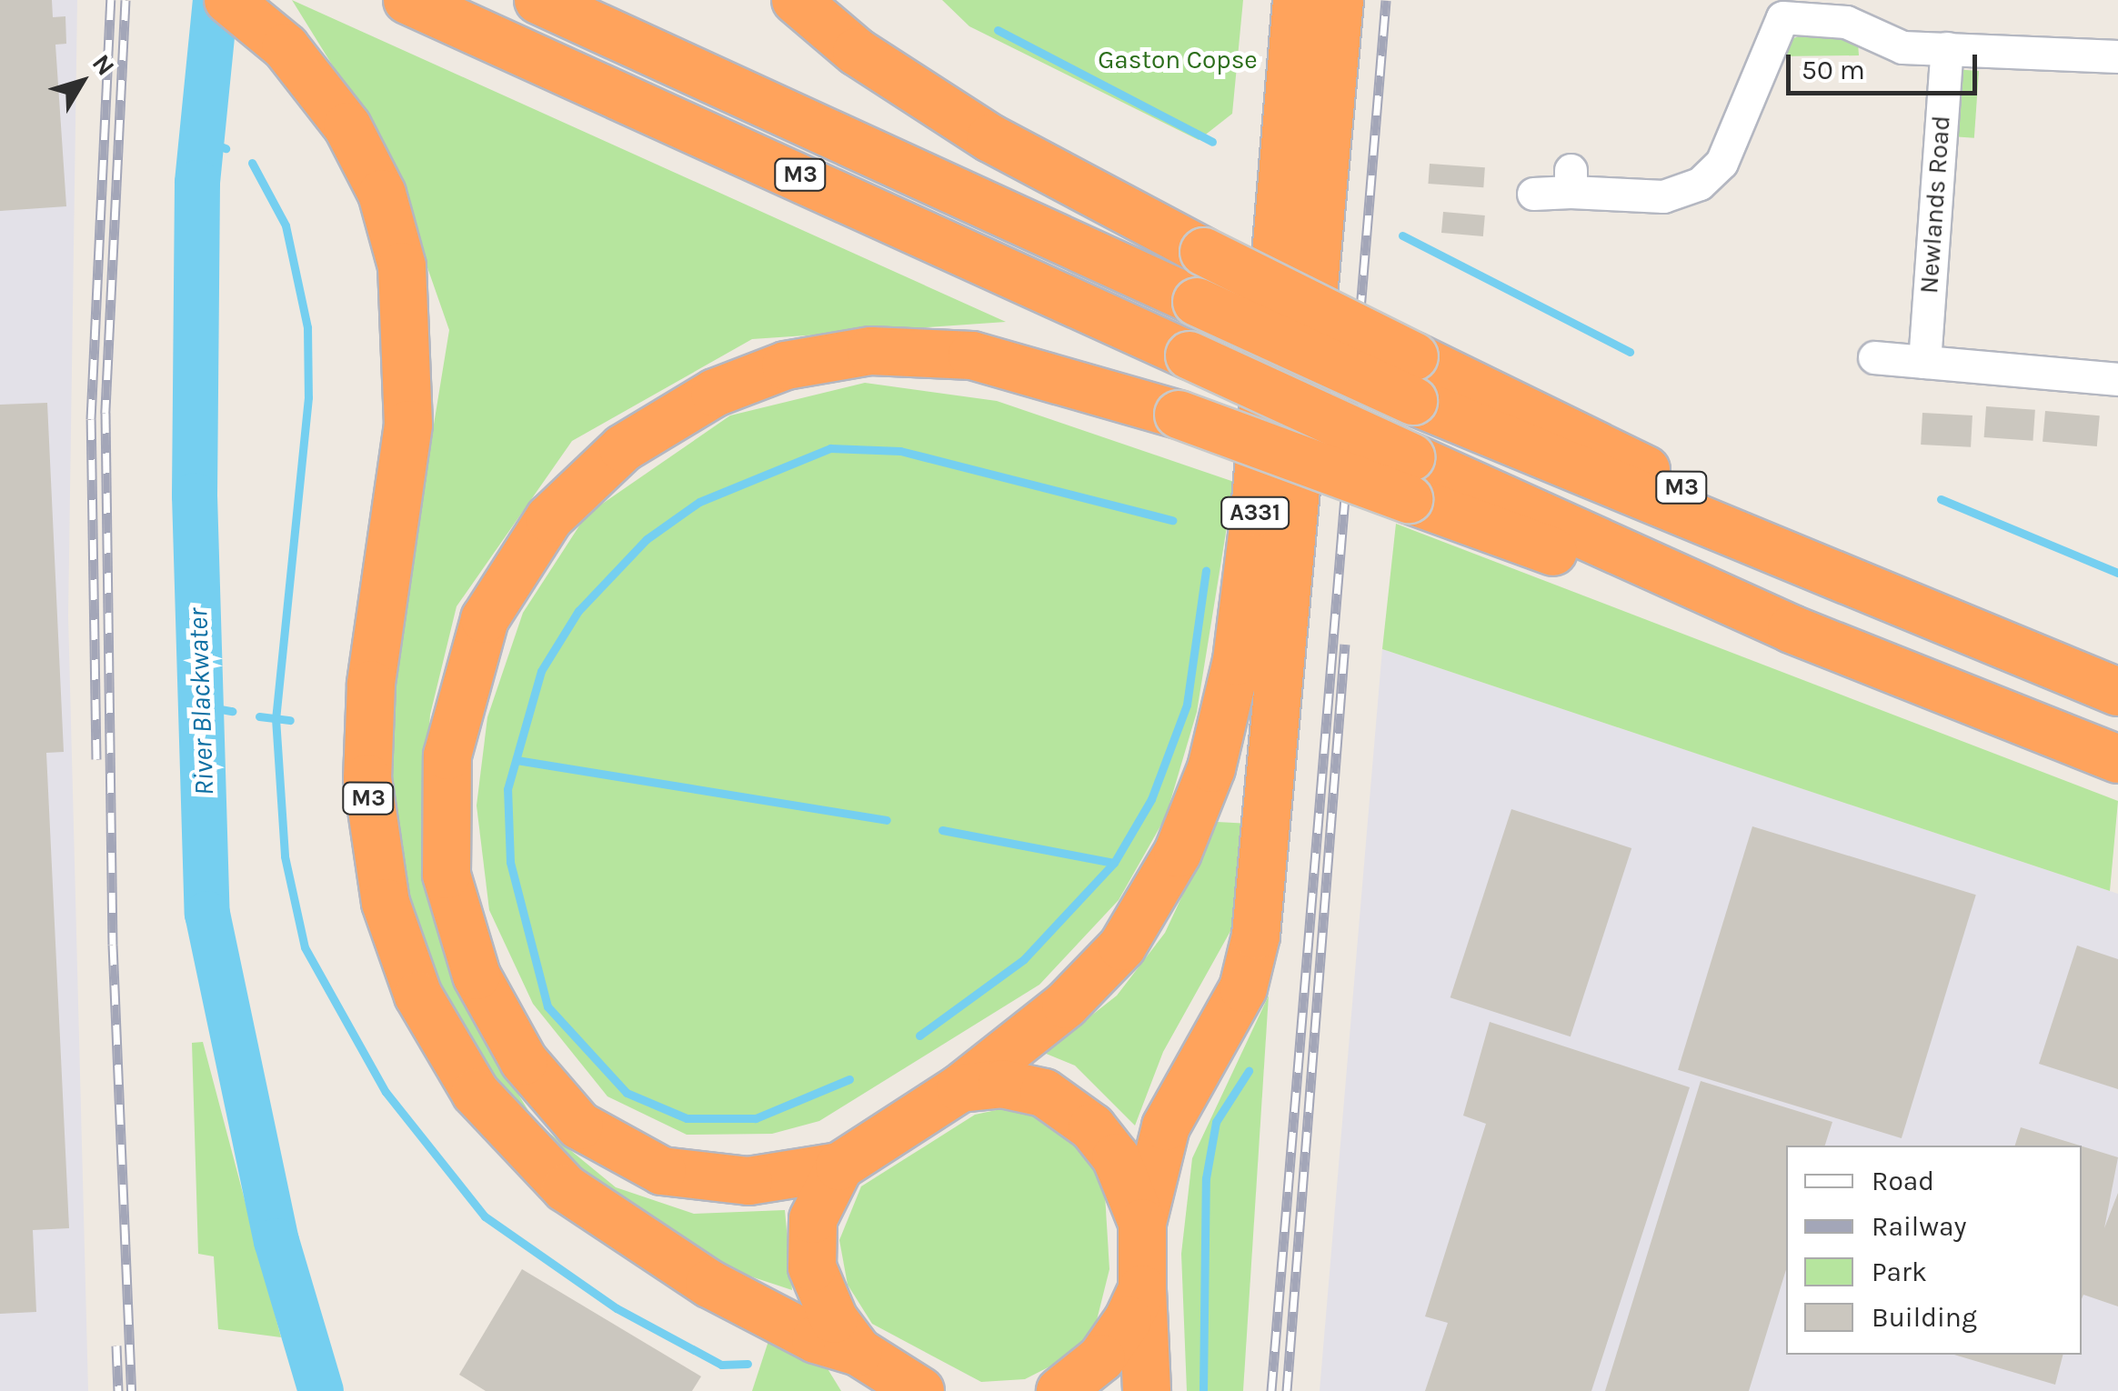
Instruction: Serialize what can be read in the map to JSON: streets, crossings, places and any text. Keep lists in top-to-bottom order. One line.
{"streets":{"highway":["M3","A331"],"street":["Newlands Road"]},"water":["River Blackwater"],"parks":["Gaston Copse"],"legend":["Road","Railway","Park","Building"],"scale_bar":"50 m","north":"top right"}
